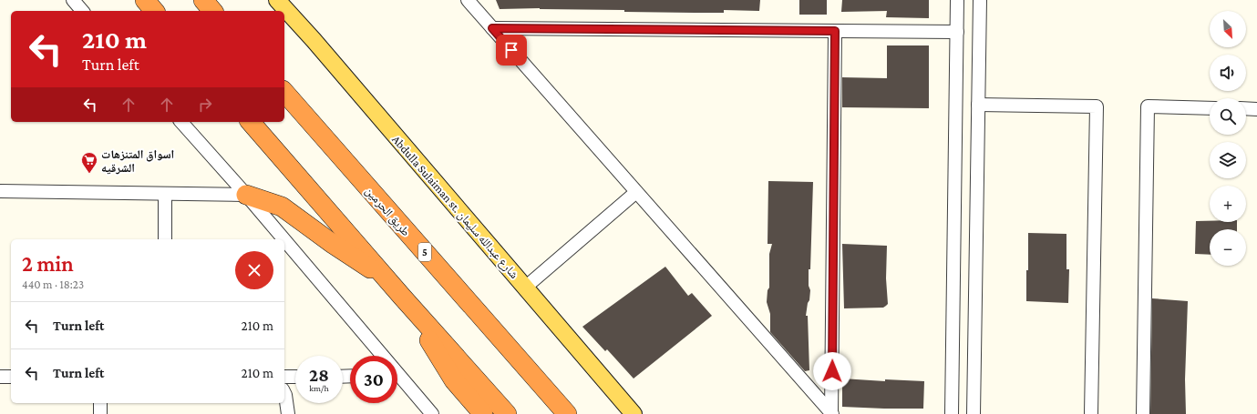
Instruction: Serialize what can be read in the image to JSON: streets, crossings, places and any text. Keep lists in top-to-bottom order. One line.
{"streets":{"highway":["طريق الحرمين","5"],"main road":["Abdulla Sulaiman st. شارع عبدالله سليمان"]},"places":{"supermarket":["اسواق المتنزهات الشرقيه"]},"north":"bottom right","page":{"map_buttons":["+","−"],"turn":["210 m","Turn left"],"heading":["2 min","440 m · 18:23"],"list":[{"name":"Turn left","value":"210 m"},{"name":"Turn left","value":"210 m"}],"speed":"28 km/h","limit":"30"}}
